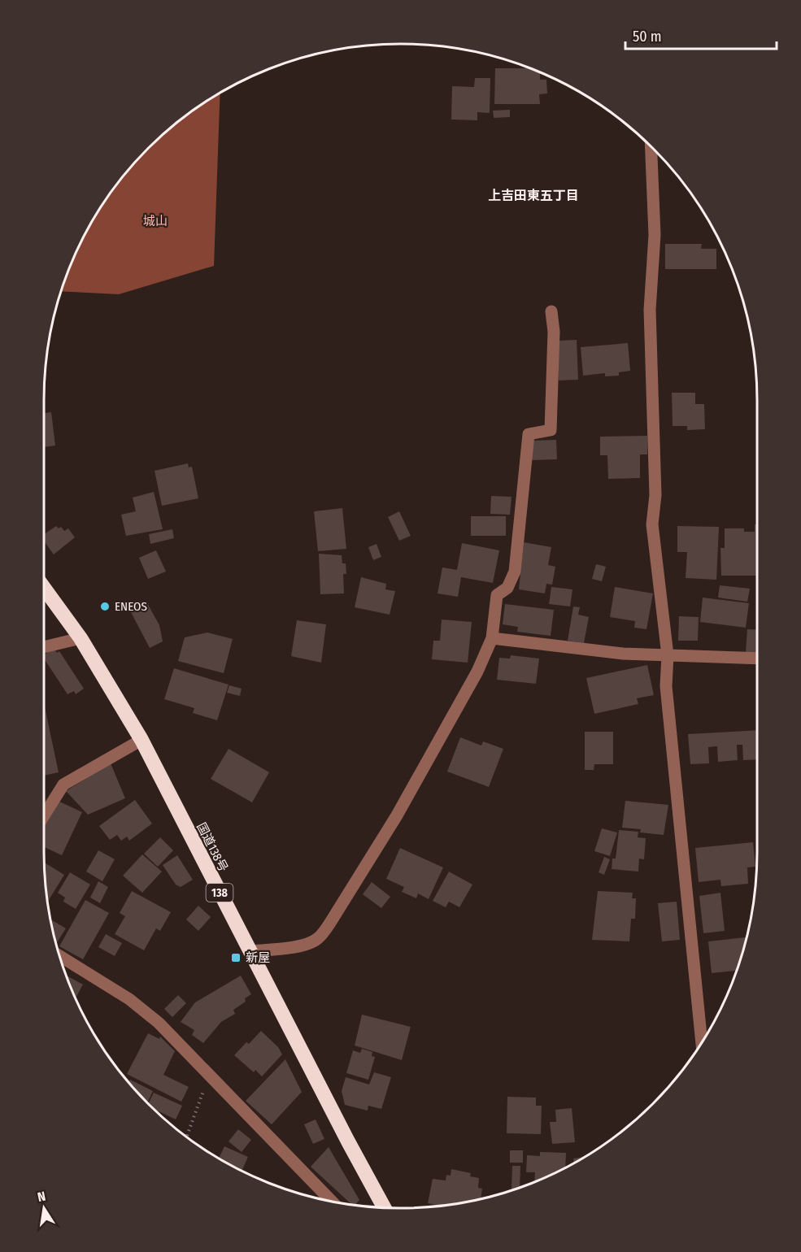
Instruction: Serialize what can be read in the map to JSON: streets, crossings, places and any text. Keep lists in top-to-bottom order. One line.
{"streets":{"highway":["国道138号","138"]},"districts":["上吉田東五丁目"],"parks":["城山"],"places":{"other":["ENEOS"],"transit":["新屋"]},"scale_bar":"50 m","north":"top"}
